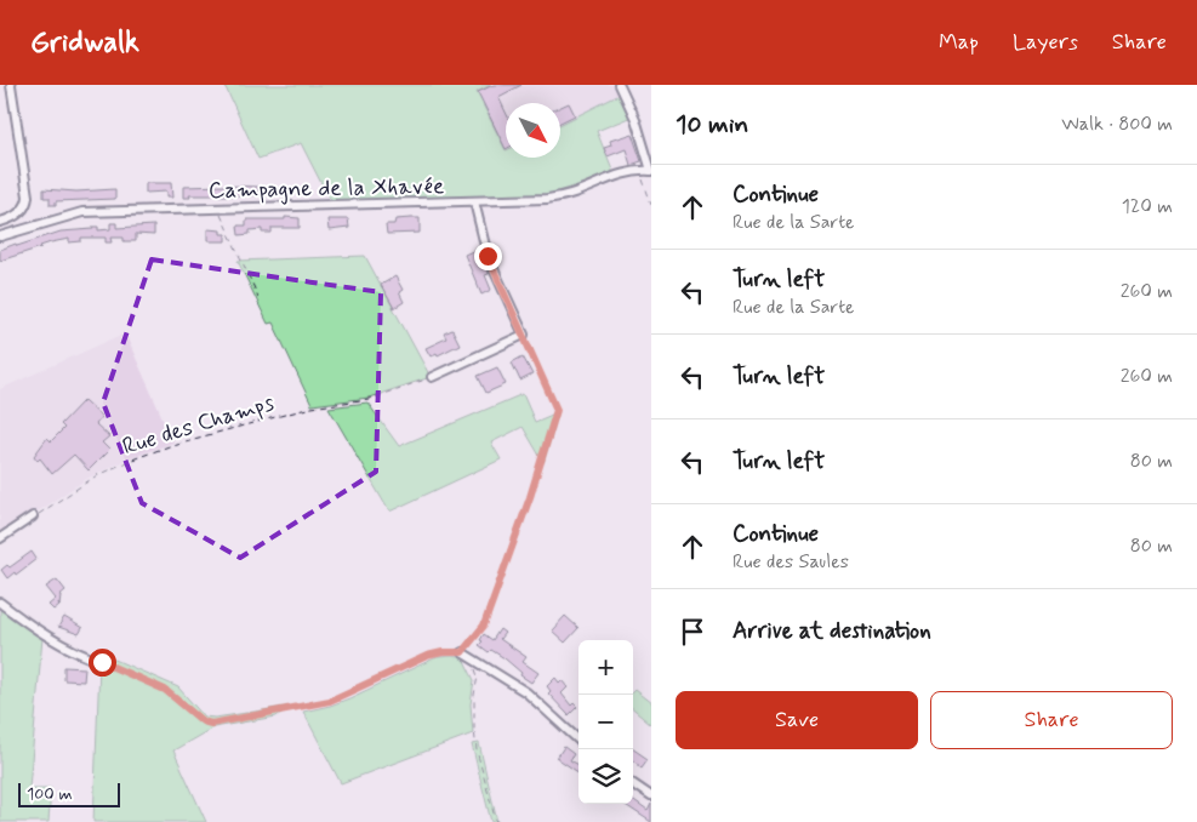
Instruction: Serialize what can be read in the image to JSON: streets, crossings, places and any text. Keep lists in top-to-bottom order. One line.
{"streets":{"street":["Campagne de la Xhavée"],"path":["Rue des Champs"]},"scale_bar":"100 m","north":"bottom right","page":{"header":"Gridwalk","nav":["Map","Layers","Share"],"heading":["10 min","Walk · 800 m"],"list":[["Continue","Rue de la Sarte","120 m"],["Turn left","Rue de la Sarte","260 m"],["Turn left","260 m"],["Turn left","80 m"],["Continue","Rue des Saules","80 m"],"Arrive at destination"],"map_buttons":["+","−"],"buttons":["Save","Share"],"scale":"100 m"}}
